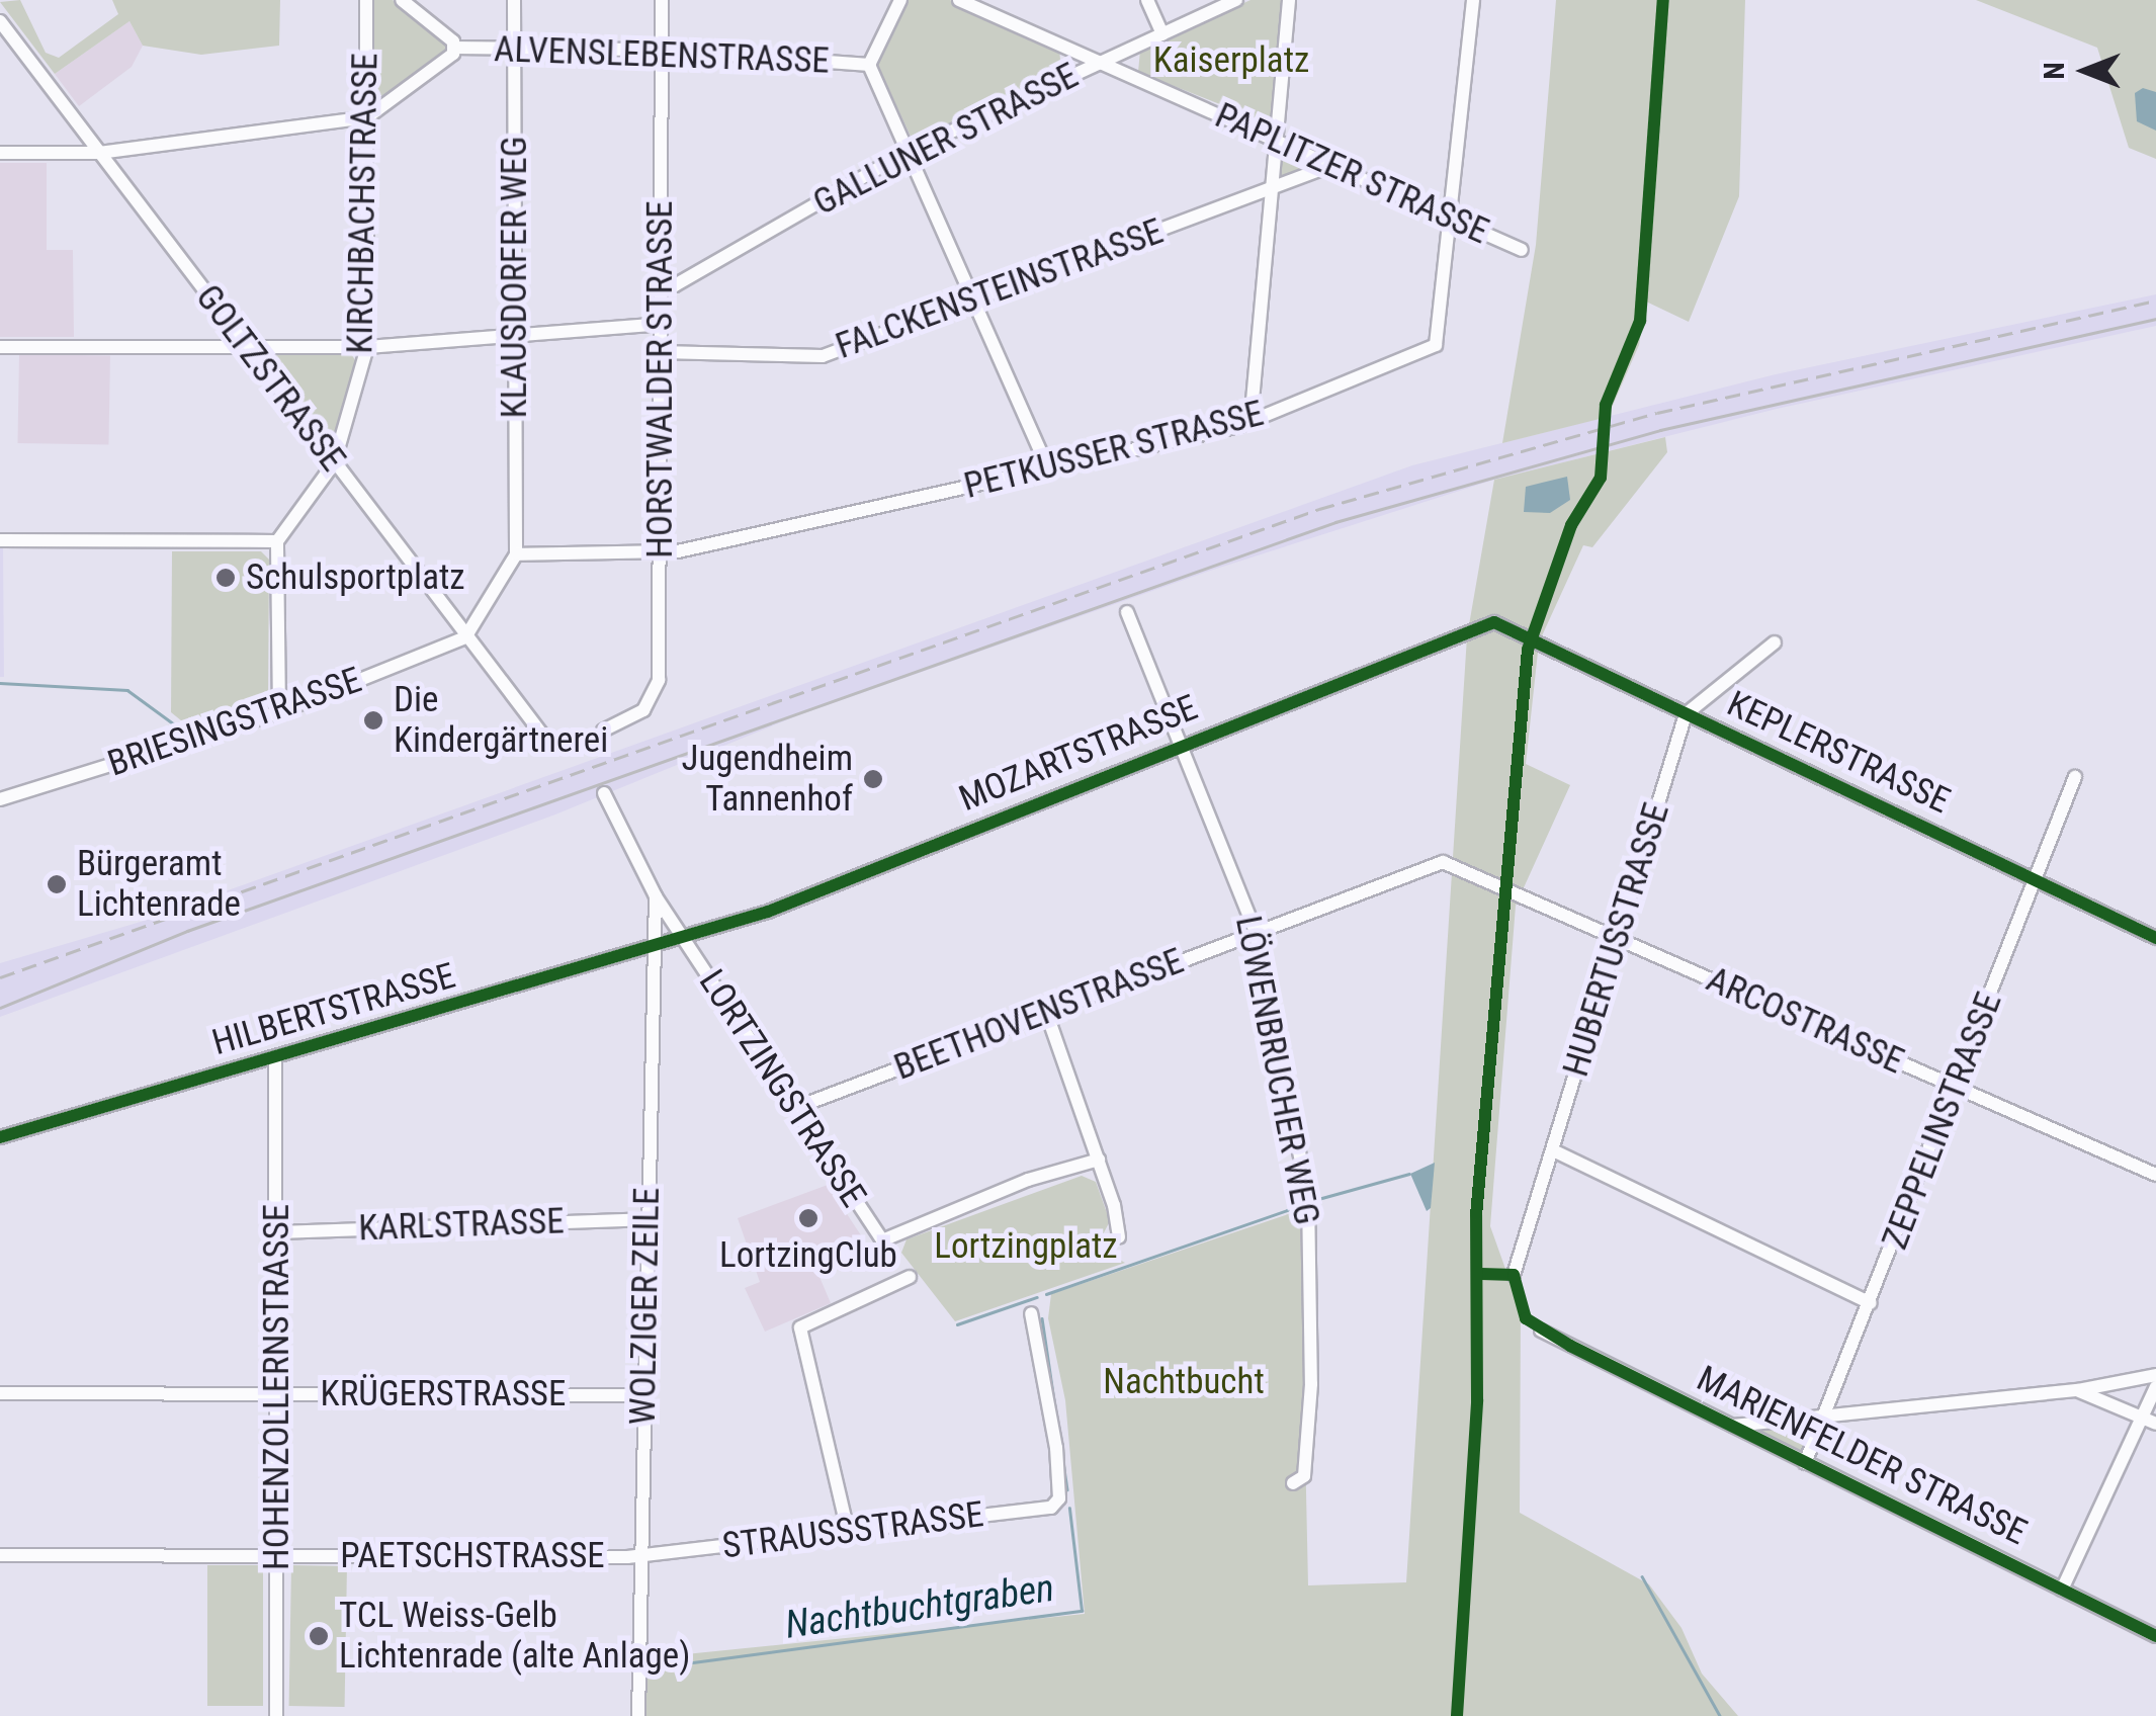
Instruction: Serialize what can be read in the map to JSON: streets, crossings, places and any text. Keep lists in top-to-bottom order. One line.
{"streets":{"street":["ALVENSLEBENSTRASSE","GALLUNER STRASSE","PAPLITZER STRASSE","KIRCHBACHSTRASSE","KLAUSDORFER WEG","FALCKENSTEINSTRASSE","GOLTZSTRASSE","HORSTWALDER STRASSE","PETKUSSER STRASSE","BRIESINGSTRASSE","KEPLERSTRASSE","MOZARTSTRASSE","HUBERTUSSTRASSE","HILBERTSTRASSE","BEETHOVENSTRASSE","ARCOSTRASSE","LÖWENBRUCHER WEG","LORTZINGSTRASSE","ZEPPELINSTRASSE","KARLSTRASSE","WOLZIGER ZEILE","HOHENZOLLERNSTRASSE","KRÜGERSTRASSE","MARIENFELDER STRASSE","STRAUSSSTRASSE","PAETSCHSTRASSE"]},"crossings":[["ALVENSLEBENSTRASSE","KLAUSDORFER WEG"],["ALVENSLEBENSTRASSE","HORSTWALDER STRASSE"],["GALLUNER STRASSE","PAPLITZER STRASSE"],["GALLUNER STRASSE","HORSTWALDER STRASSE"],["PAPLITZER STRASSE","FALCKENSTEINSTRASSE"],["PAPLITZER STRASSE","PETKUSSER STRASSE"],["KIRCHBACHSTRASSE","GOLTZSTRASSE"],["KLAUSDORFER WEG","PETKUSSER STRASSE"],["FALCKENSTEINSTRASSE","HORSTWALDER STRASSE"],["GOLTZSTRASSE","BRIESINGSTRASSE"],["HORSTWALDER STRASSE","PETKUSSER STRASSE"],["KEPLERSTRASSE","MOZARTSTRASSE"],["KEPLERSTRASSE","HUBERTUSSTRASSE"],["KEPLERSTRASSE","ZEPPELINSTRASSE"],["MOZARTSTRASSE","HILBERTSTRASSE"],["MOZARTSTRASSE","LÖWENBRUCHER WEG"],["MOZARTSTRASSE","LORTZINGSTRASSE"],["MOZARTSTRASSE","WOLZIGER ZEILE"],["HUBERTUSSTRASSE","ARCOSTRASSE"],["HILBERTSTRASSE","LORTZINGSTRASSE"],["HILBERTSTRASSE","WOLZIGER ZEILE"],["HILBERTSTRASSE","HOHENZOLLERNSTRASSE"],["BEETHOVENSTRASSE","ARCOSTRASSE"],["BEETHOVENSTRASSE","LÖWENBRUCHER WEG"],["BEETHOVENSTRASSE","LORTZINGSTRASSE"],["ARCOSTRASSE","ZEPPELINSTRASSE"],["LORTZINGSTRASSE","WOLZIGER ZEILE"],["ZEPPELINSTRASSE","MARIENFELDER STRASSE"],["KARLSTRASSE","WOLZIGER ZEILE"],["KARLSTRASSE","HOHENZOLLERNSTRASSE"],["WOLZIGER ZEILE","KRÜGERSTRASSE"],["WOLZIGER ZEILE","STRAUSSSTRASSE"],["WOLZIGER ZEILE","PAETSCHSTRASSE"],["HOHENZOLLERNSTRASSE","KRÜGERSTRASSE"],["HOHENZOLLERNSTRASSE","PAETSCHSTRASSE"],["STRAUSSSTRASSE","PAETSCHSTRASSE"]],"water":["Nachtbuchtgraben"],"parks":["Kaiserplatz","Lortzingplatz","Nachtbucht"],"places":["Schulsportplatz","Die Kindergärtnerei","Jugendheim Tannenhof","Bürgeramt Lichtenrade","LortzingClub","TCL Weiss-Gelb Lichtenrade (alte Anlage)"],"north":"left"}
